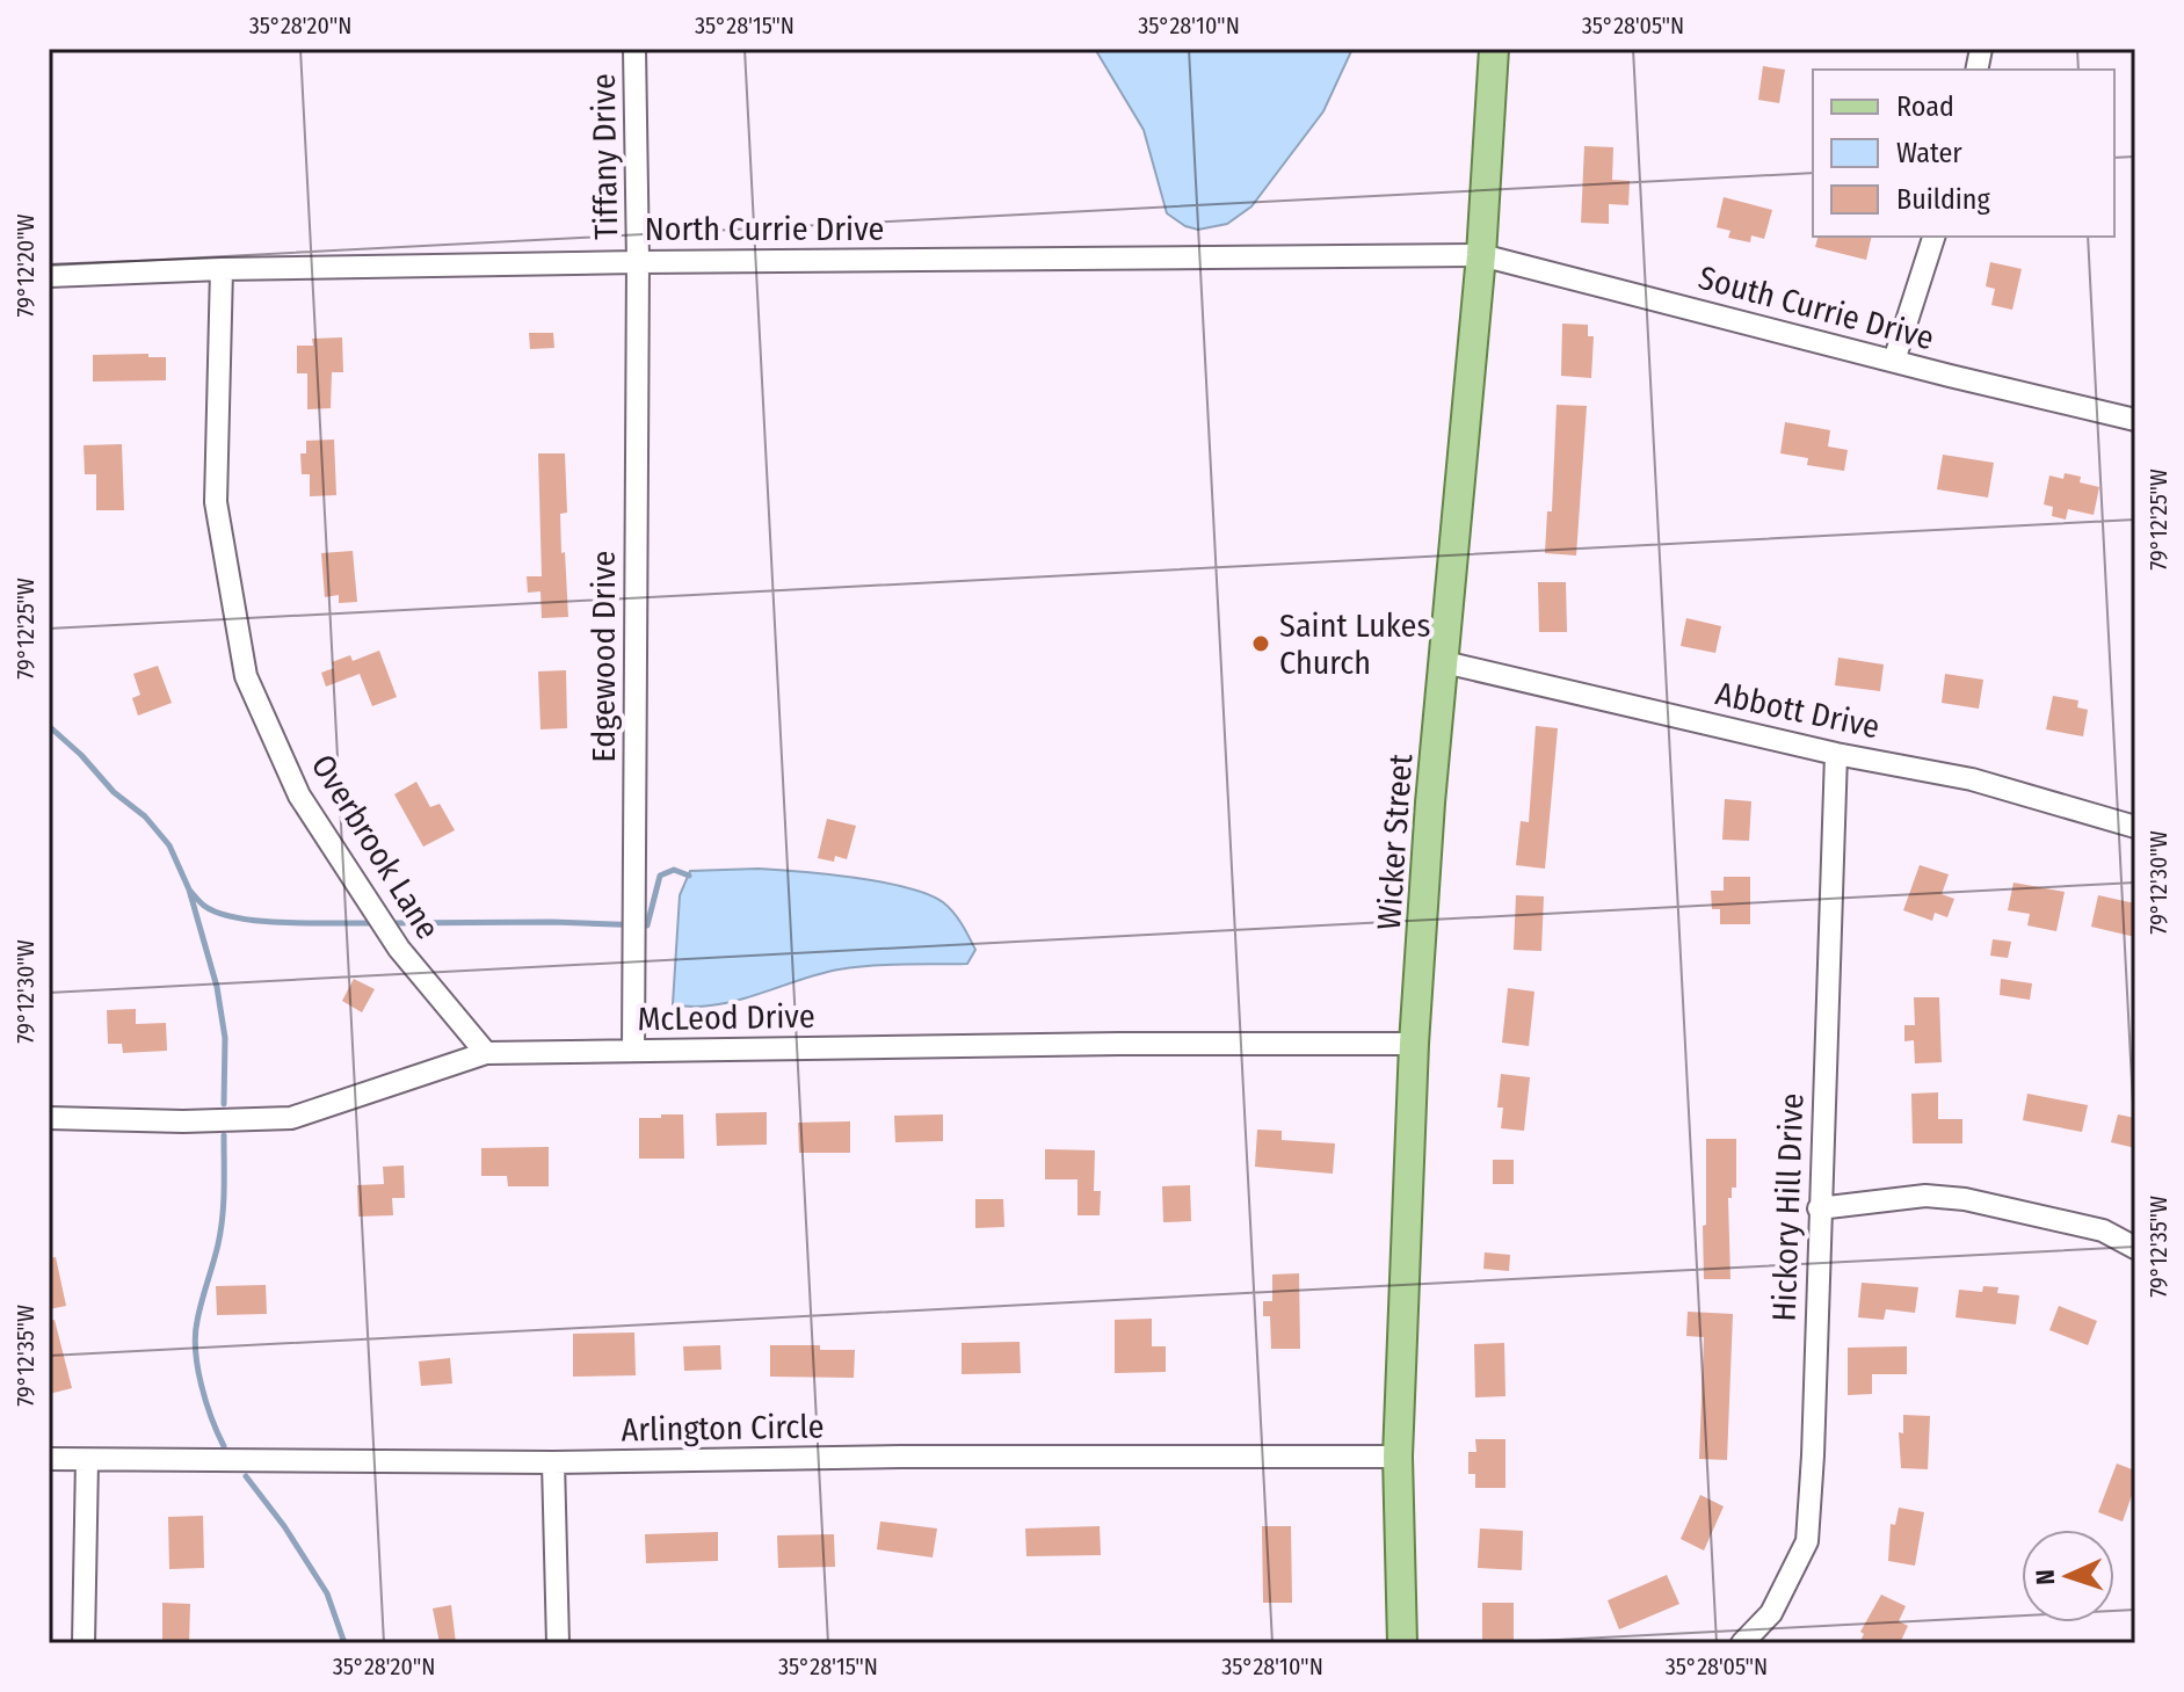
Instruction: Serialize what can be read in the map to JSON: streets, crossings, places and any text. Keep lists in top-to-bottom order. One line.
{"streets":{"main road":["Wicker Street"],"street":["Tiffany Drive","North Currie Drive","South Currie Drive","Edgewood Drive","Abbott Drive","Overbrook Lane","McLeod Drive","Hickory Hill Drive","Arlington Circle"]},"crossings":[["Tiffany Drive","North Currie Drive"],["Tiffany Drive","Edgewood Drive"],["North Currie Drive","South Currie Drive"],["North Currie Drive","Edgewood Drive"],["North Currie Drive","Wicker Street"],["North Currie Drive","Overbrook Lane"],["South Currie Drive","Wicker Street"],["Edgewood Drive","McLeod Drive"],["Abbott Drive","Wicker Street"],["Abbott Drive","Hickory Hill Drive"],["Wicker Street","McLeod Drive"],["Wicker Street","Arlington Circle"],["Overbrook Lane","McLeod Drive"]],"places":["Saint Lukes Church"],"legend":["Road","Water","Building"],"north":"left","coordinates":["35°28'20\"N","35°28'15\"N","35°28'10\"N","35°28'05\"N","79°12'20\"W","79°12'25\"W","79°12'30\"W","79°12'35\"W"]}
